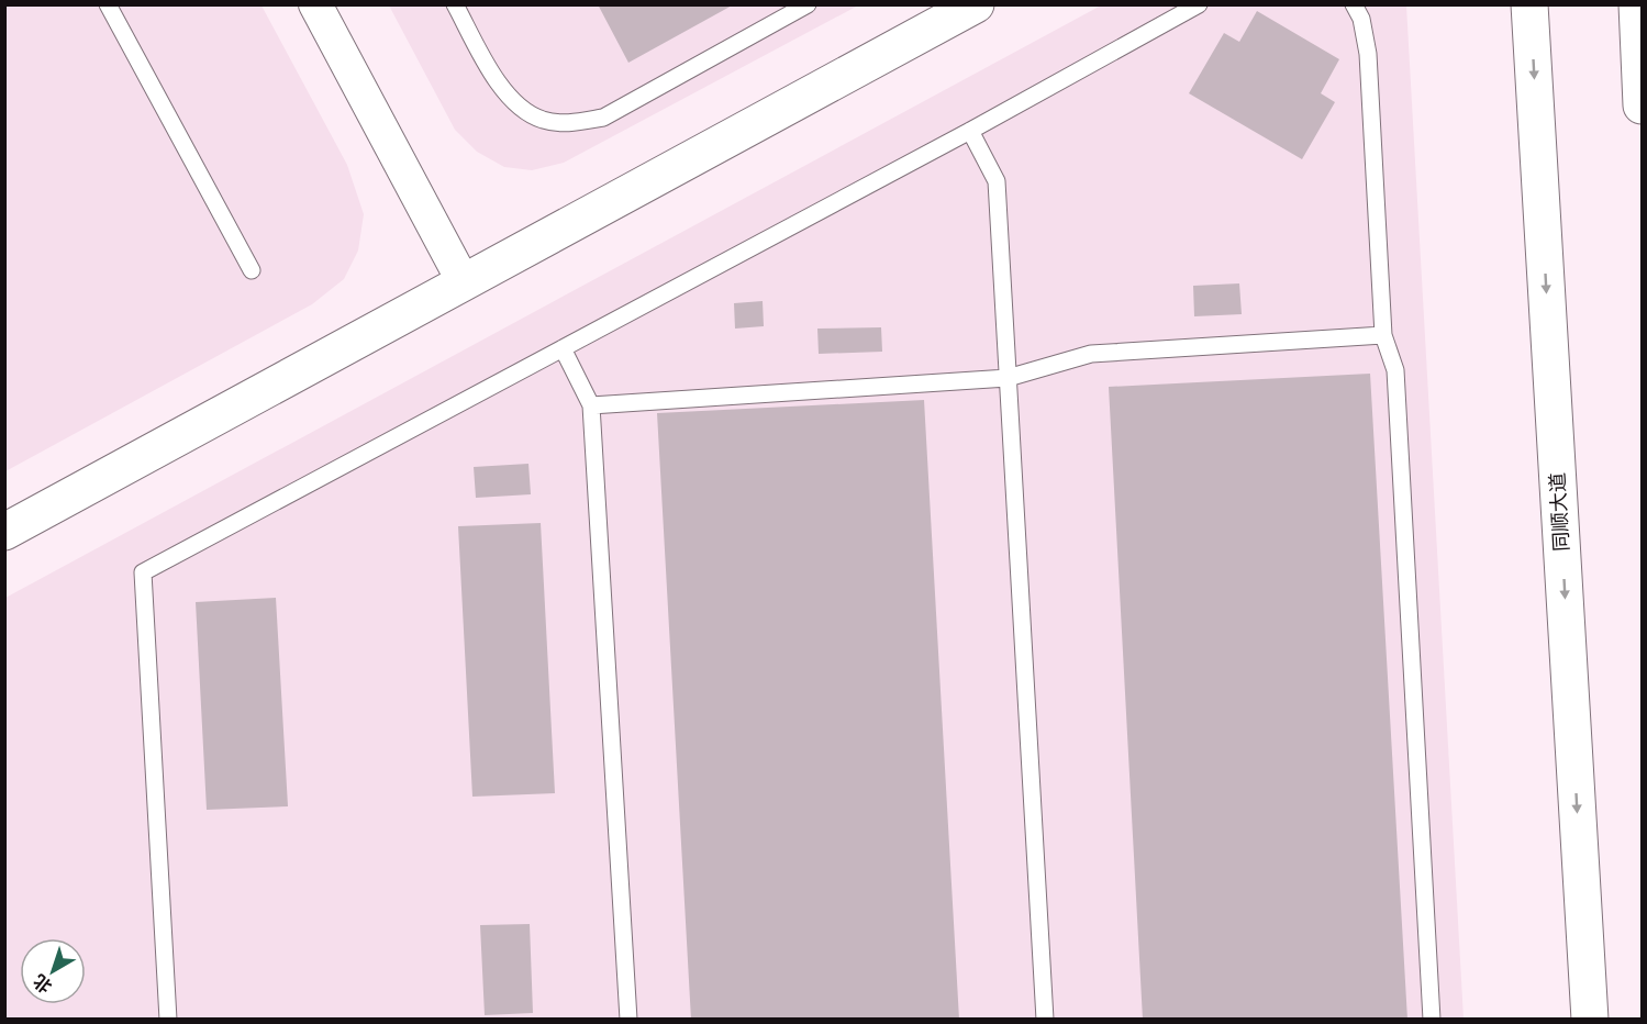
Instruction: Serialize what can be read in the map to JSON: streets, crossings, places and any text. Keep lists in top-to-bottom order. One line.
{"streets":{"main road":["同顺大道"]},"one_way":["同顺大道"],"north":"bottom left"}
